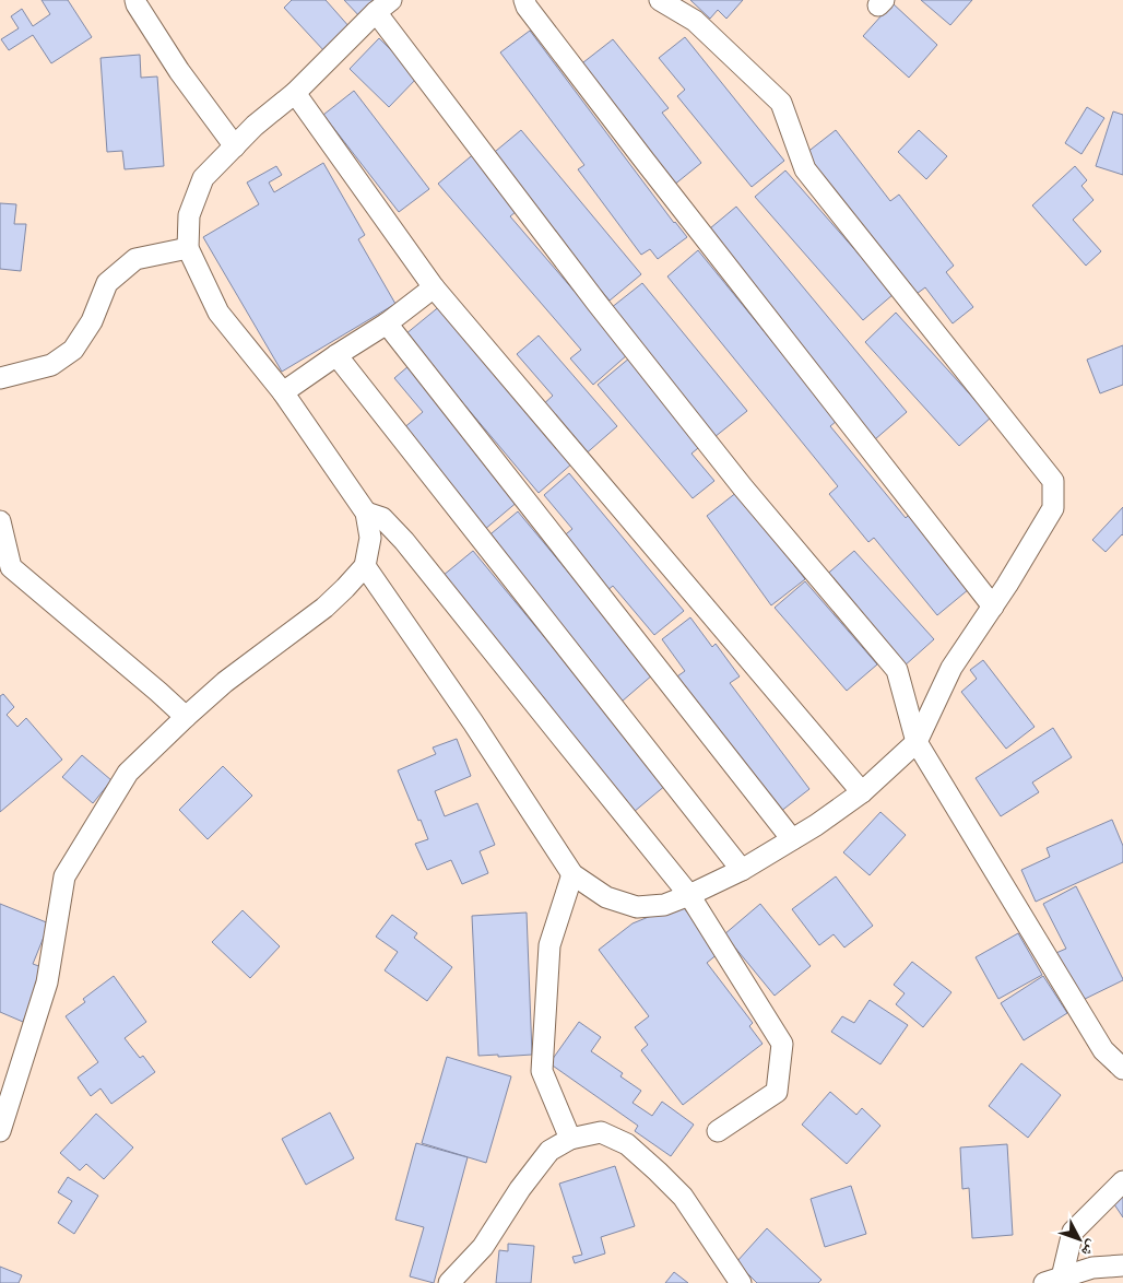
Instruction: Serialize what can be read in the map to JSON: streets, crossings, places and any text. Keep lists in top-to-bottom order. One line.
{"north":"bottom right"}
